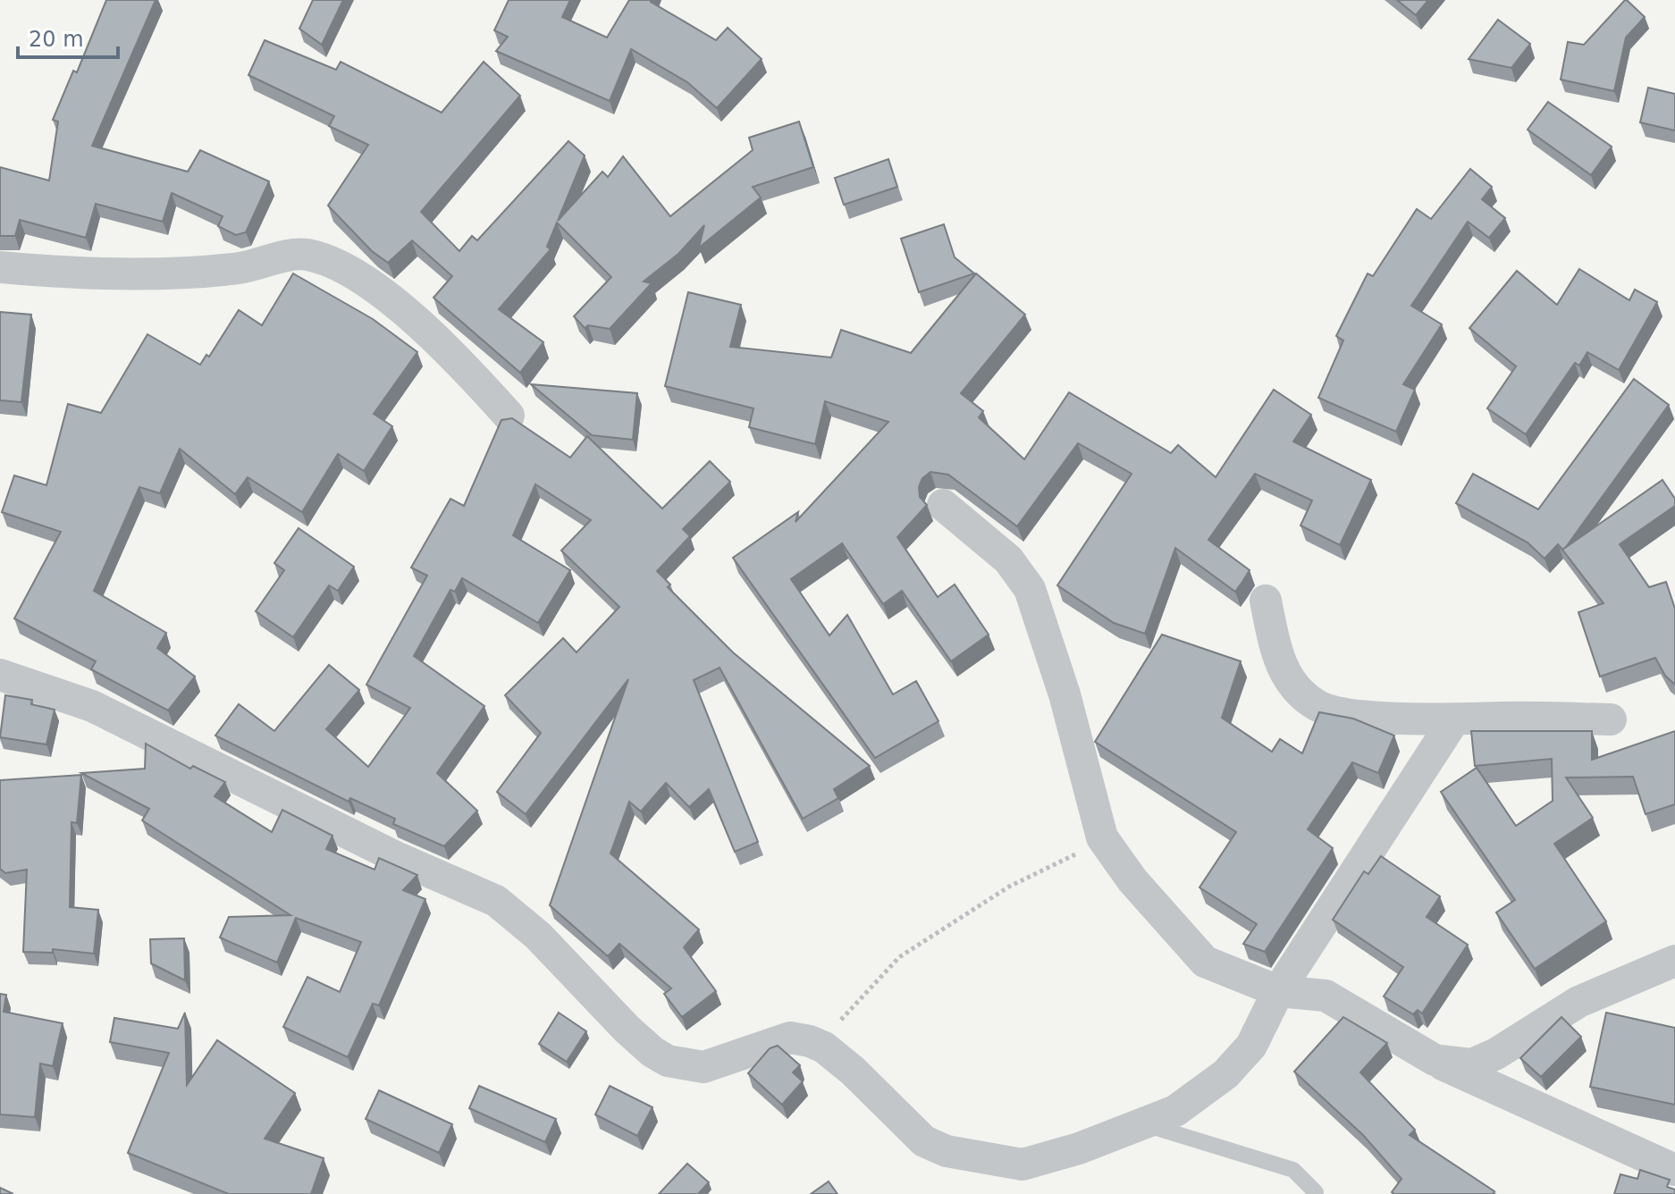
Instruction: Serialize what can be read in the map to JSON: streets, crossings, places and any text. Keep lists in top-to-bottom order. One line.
{"scale_bar":"20 m"}
